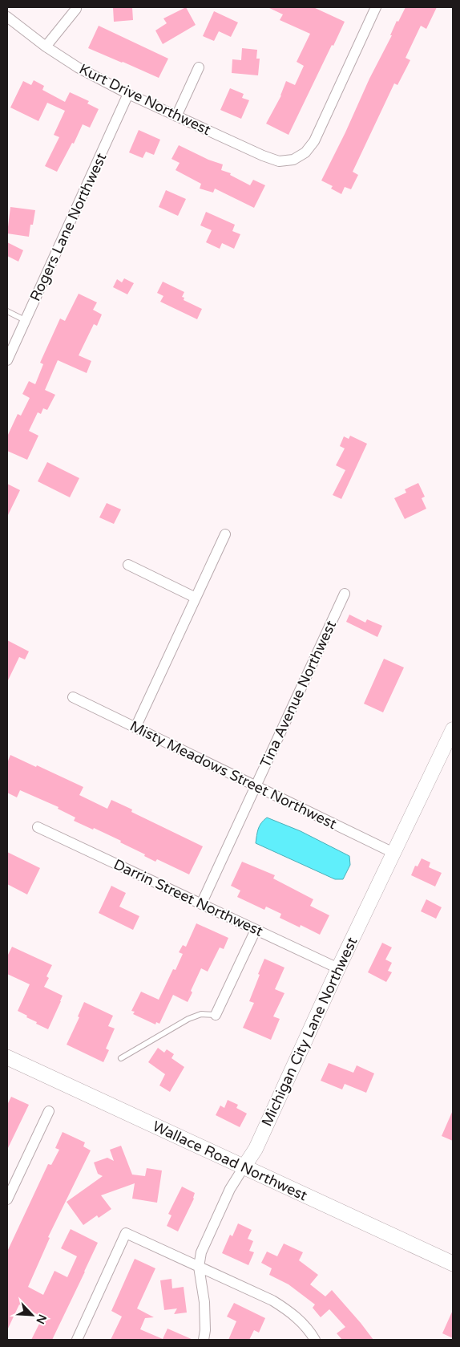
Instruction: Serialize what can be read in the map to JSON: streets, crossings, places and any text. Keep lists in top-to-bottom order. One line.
{"streets":{"main road":["Wallace Road Northwest"],"street":["Kurt Drive Northwest","Rogers Lane Northwest","Tina Avenue Northwest","Misty Meadows Street Northwest","Darrin Street Northwest","Michigan City Lane Northwest"]},"crossings":[["Kurt Drive Northwest","Rogers Lane Northwest"],["Tina Avenue Northwest","Misty Meadows Street Northwest"],["Tina Avenue Northwest","Darrin Street Northwest"],["Misty Meadows Street Northwest","Michigan City Lane Northwest"],["Darrin Street Northwest","Michigan City Lane Northwest"],["Michigan City Lane Northwest","Wallace Road Northwest"]],"north":"bottom right"}
